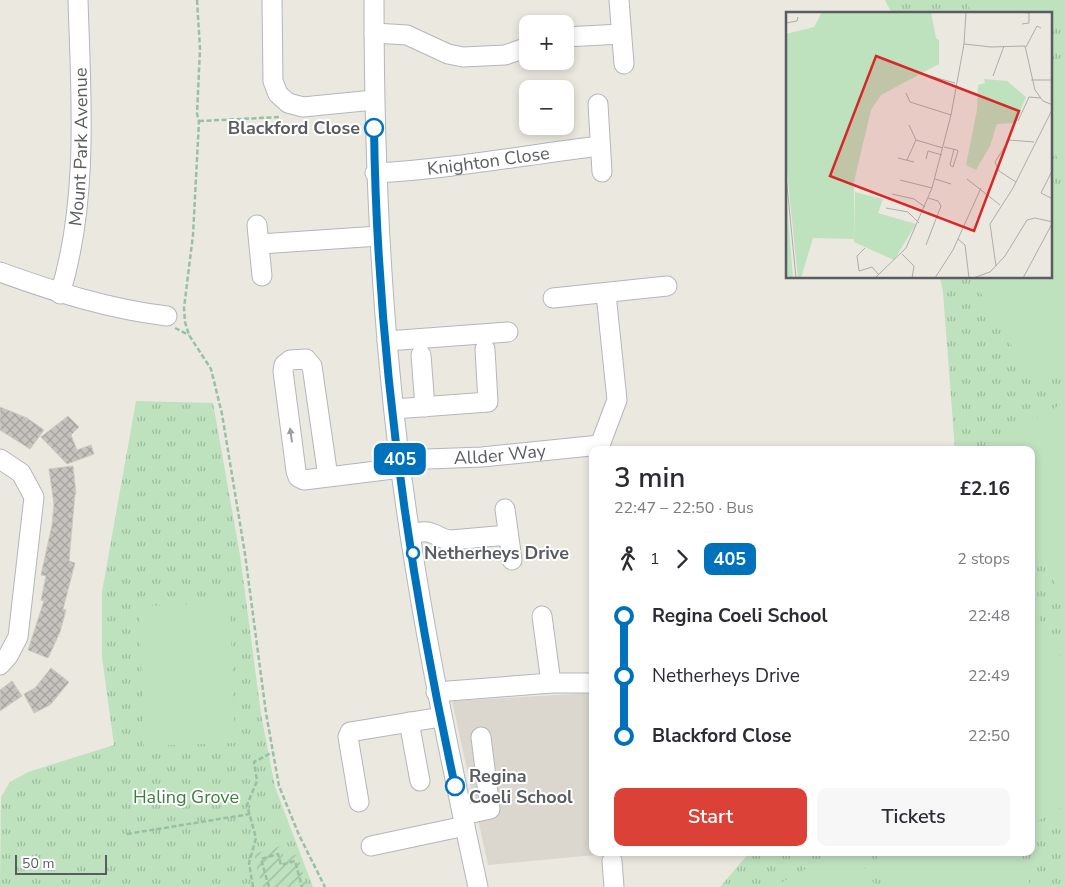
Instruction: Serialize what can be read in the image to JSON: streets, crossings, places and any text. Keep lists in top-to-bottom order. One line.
{"streets":{"street":["Mount Park Avenue","Knighton Close","Allder Way"]},"parks":["Haling Grove"],"places":["Blackford Close","Netherheys Drive","Regina Coeli School"],"lines":["bus line 405"],"scale_bar":"50 m","page":{"on_map":"405","map_buttons":["+","−"],"heading":["3 min","22:47 – 22:50 · Bus","£2.16"],"legs":["1","405","2 stops"],"list":[{"name":"Regina Coeli School","value":"22:48"},{"name":"Netherheys Drive","value":"22:49"},{"name":"Blackford Close","value":"22:50"}],"buttons":["Start","Tickets"],"scale":"50 m"}}
